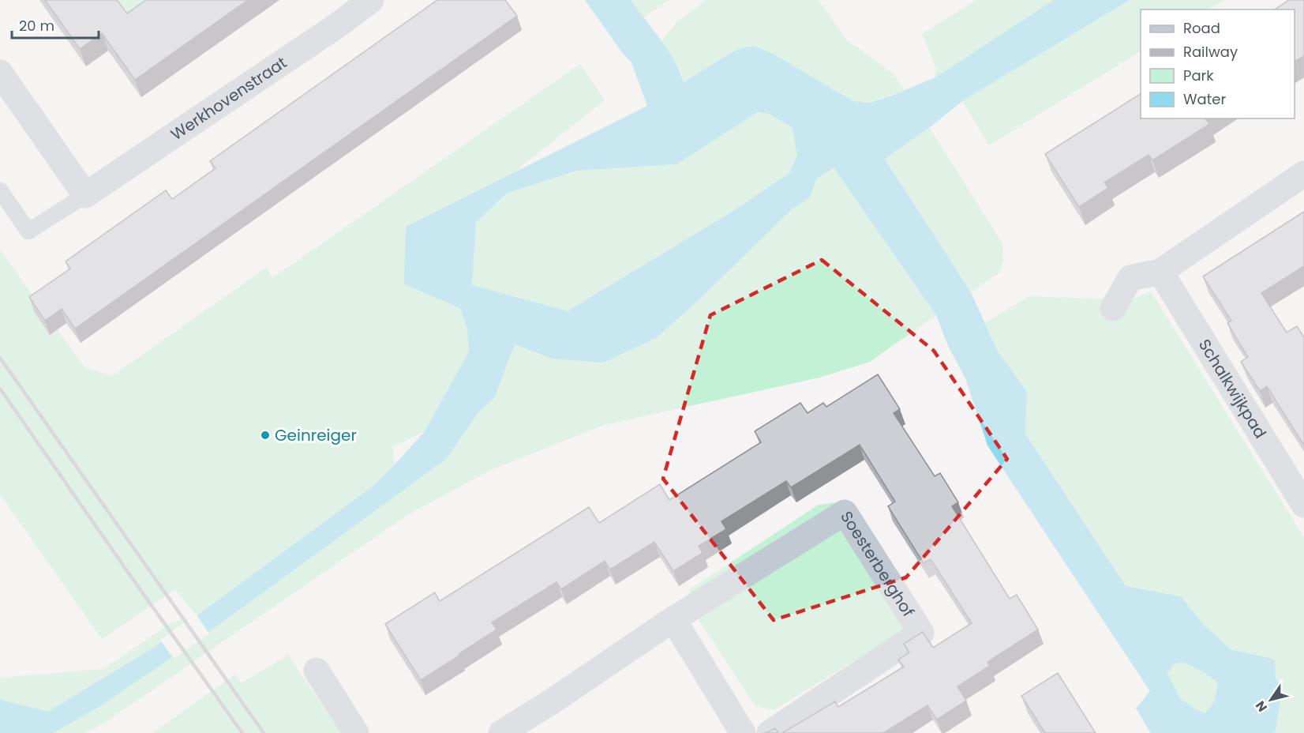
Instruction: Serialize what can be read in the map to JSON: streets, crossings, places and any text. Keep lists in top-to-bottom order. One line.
{"streets":{"street":["Werkhovenstraat","Schalkwijkpad","Soesterberghof"]},"places":["Geinreiger"],"legend":["Road","Railway","Park","Water"],"scale_bar":"20 m","north":"bottom left"}
